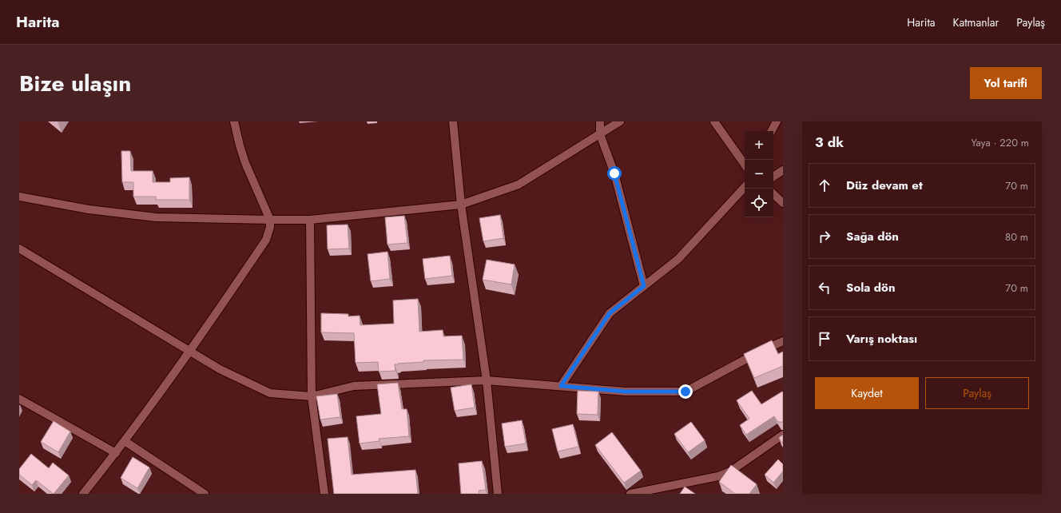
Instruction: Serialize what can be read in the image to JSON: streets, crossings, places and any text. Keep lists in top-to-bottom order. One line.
{"page":{"header":"Harita","nav":["Harita","Katmanlar","Paylaş"],"title":"Bize ulaşın","buttons":["Yol tarifi",["Kaydet","Paylaş"]],"heading":["3 dk","Yaya · 220 m"],"map_buttons":["+","−"],"list":[["Düz devam et","70 m"],["Sağa dön","80 m"],["Sola dön","70 m"],"Varış noktası"]}}
